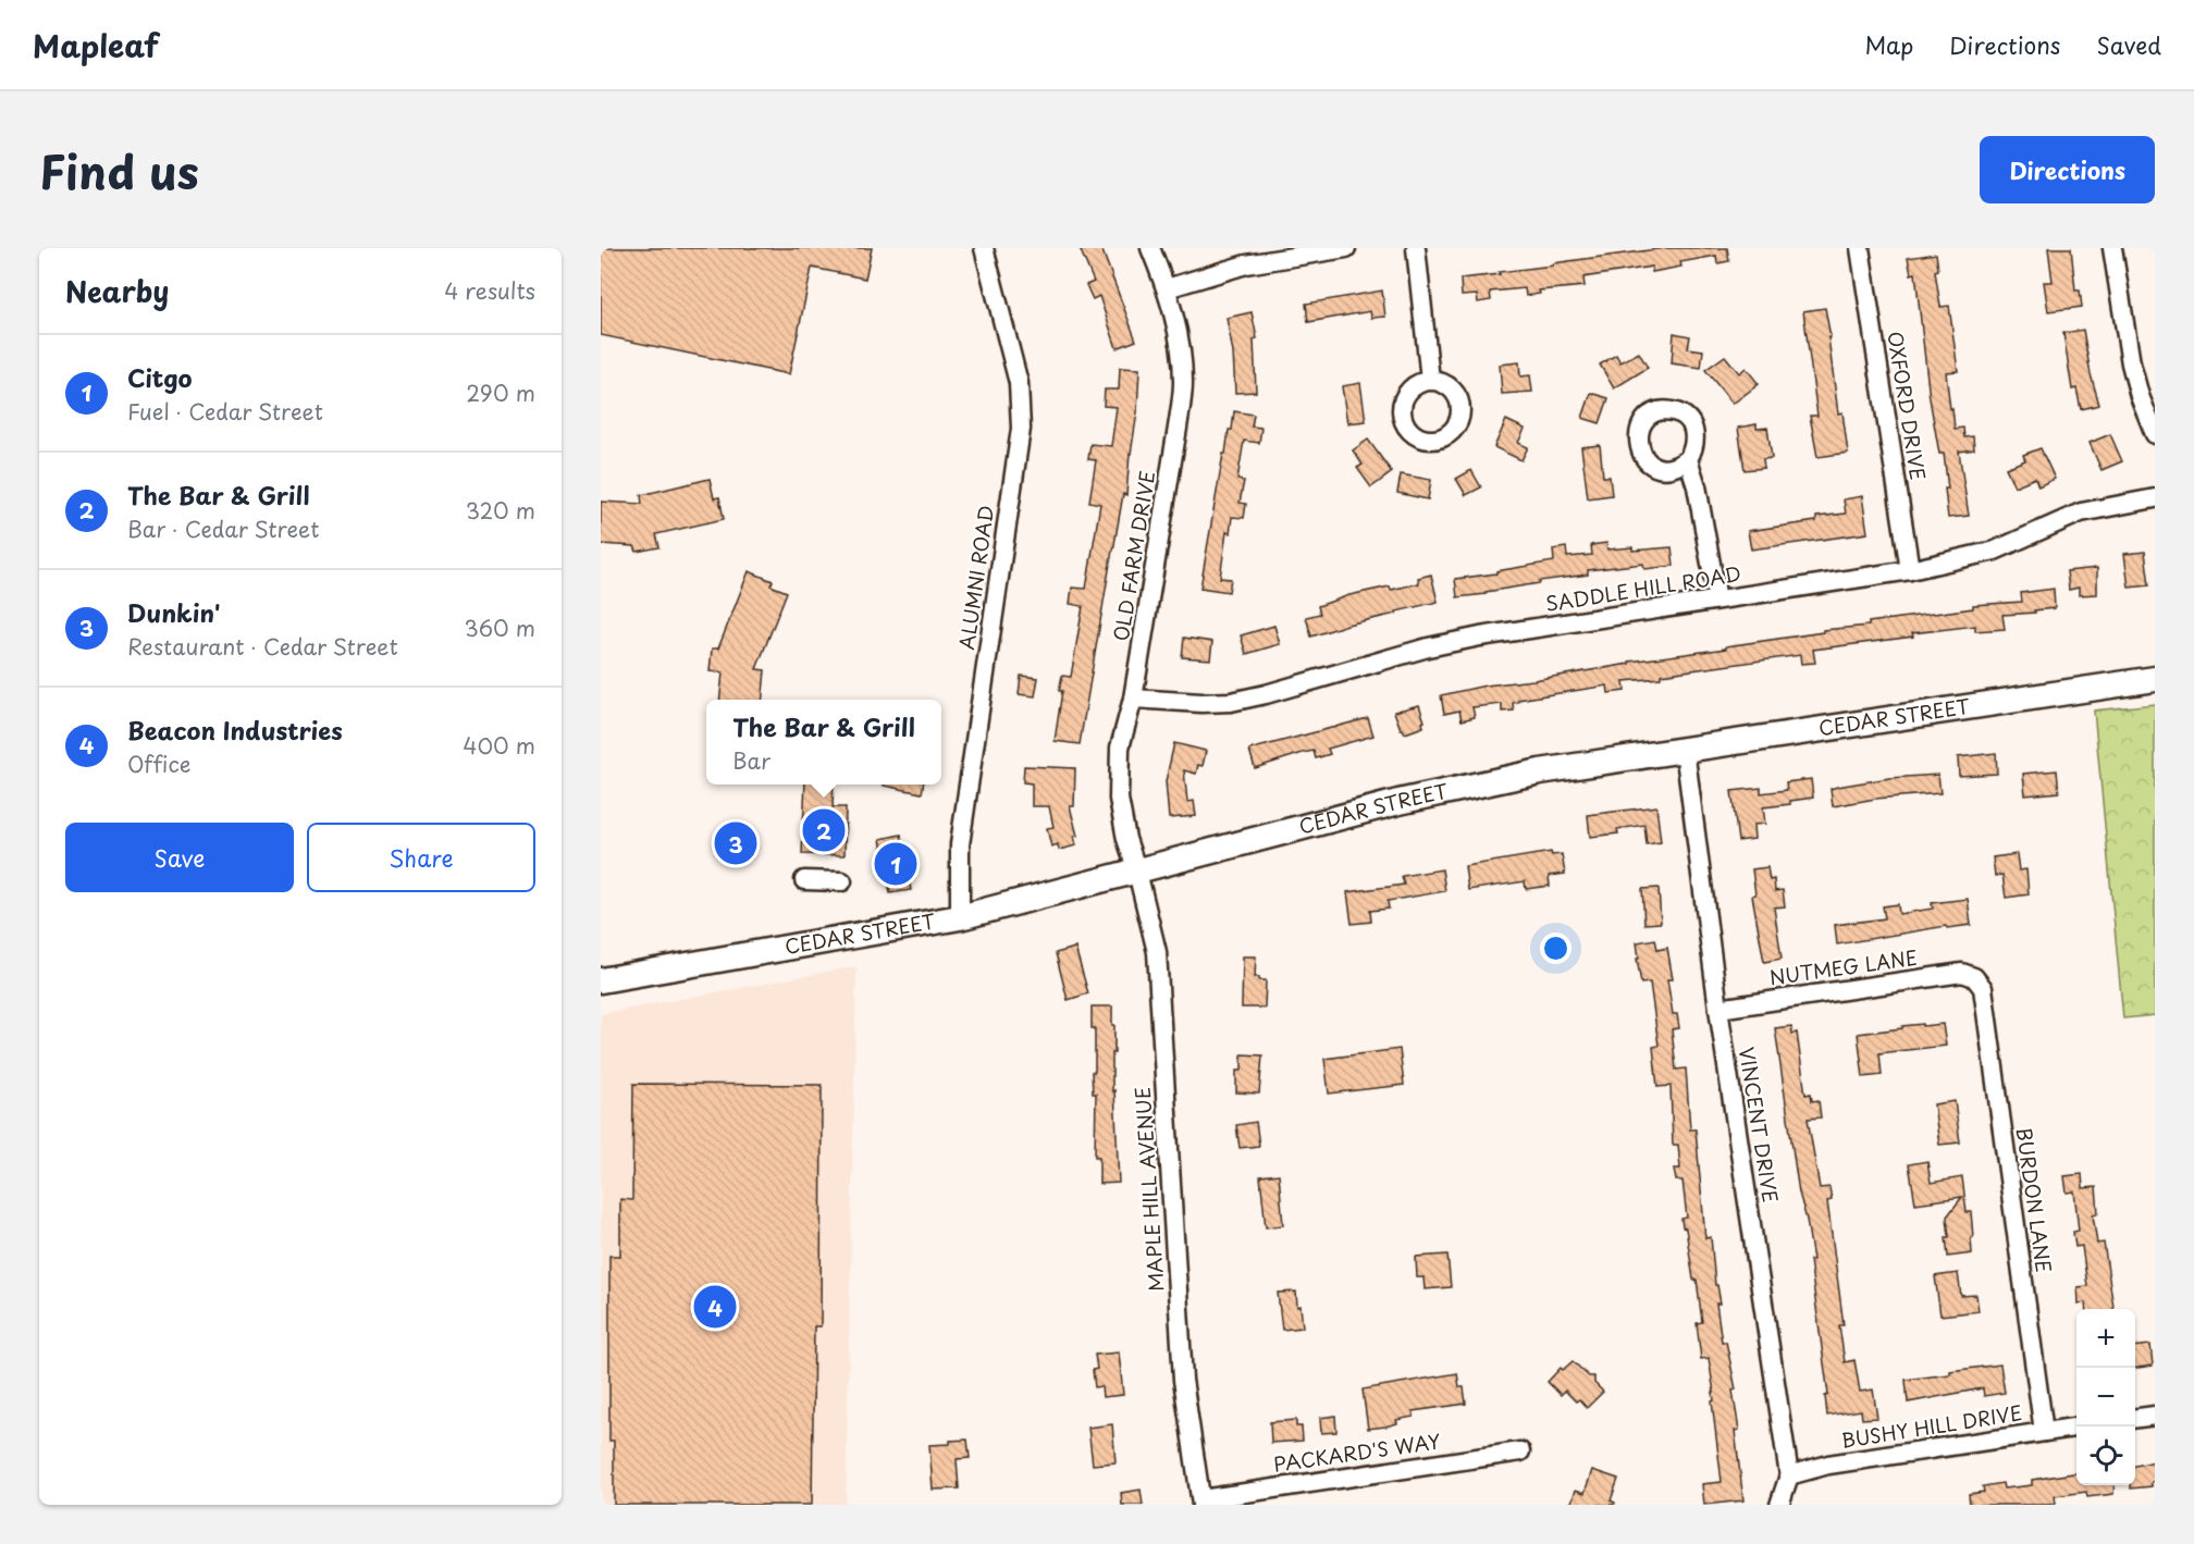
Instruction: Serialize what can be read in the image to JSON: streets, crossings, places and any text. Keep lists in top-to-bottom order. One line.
{"streets":{"main road":["CEDAR STREET"],"street":["OXFORD DRIVE","OLD FARM DRIVE","ALUMNI ROAD","SADDLE HILL ROAD","NUTMEG LANE","VINCENT DRIVE","MAPLE HILL AVENUE","BURDON LANE","BUSHY HILL DRIVE","PACKARD'S WAY"]},"crossings":[["OXFORD DRIVE","SADDLE HILL ROAD"],["OLD FARM DRIVE","SADDLE HILL ROAD"],["OLD FARM DRIVE","CEDAR STREET"],["OLD FARM DRIVE","MAPLE HILL AVENUE"],["ALUMNI ROAD","CEDAR STREET"],["CEDAR STREET","VINCENT DRIVE"],["CEDAR STREET","MAPLE HILL AVENUE"],["NUTMEG LANE","VINCENT DRIVE"],["NUTMEG LANE","BURDON LANE"],["VINCENT DRIVE","BUSHY HILL DRIVE"],["MAPLE HILL AVENUE","PACKARD'S WAY"],["BURDON LANE","BUSHY HILL DRIVE"]],"page":{"header":"Mapleaf","nav":["Map","Directions","Saved"],"title":"Find us","buttons":["Directions",["Save","Share"]],"heading":["Nearby","4 results"],"list":[{"mark":"1","name":"Citgo","note":"Fuel · Cedar Street","value":"290 m"},{"mark":"2","name":"The Bar & Grill","note":"Bar · Cedar Street","value":"320 m"},{"mark":"3","name":"Dunkin'","note":"Restaurant · Cedar Street","value":"360 m"},{"mark":"4","name":"Beacon Industries","note":"Office","value":"400 m"}],"popup":["The Bar & Grill","Bar"],"pins":["2","3","1","4"],"map_buttons":["+","−"]}}
